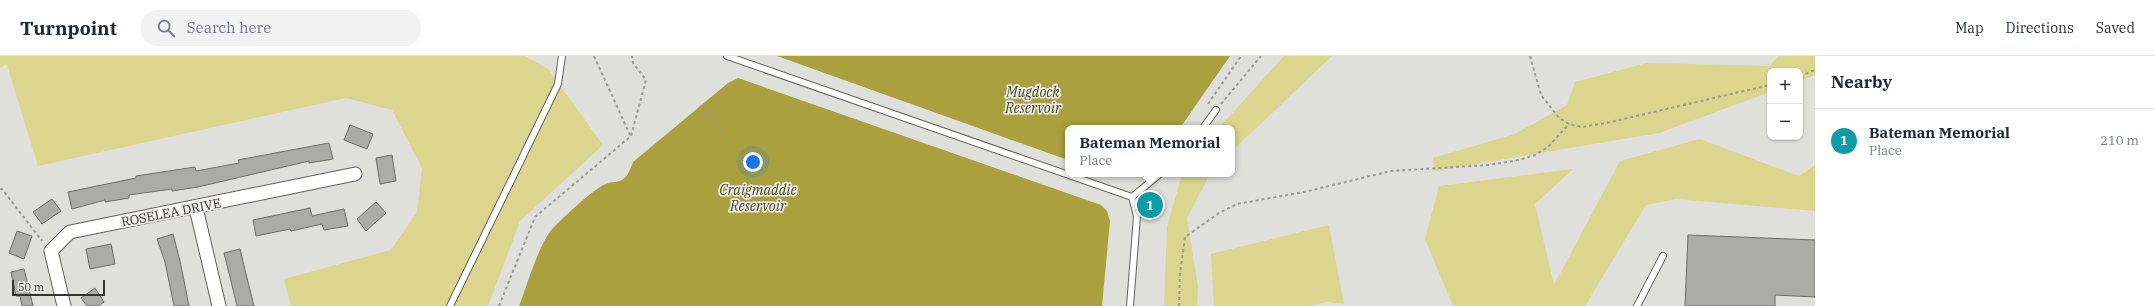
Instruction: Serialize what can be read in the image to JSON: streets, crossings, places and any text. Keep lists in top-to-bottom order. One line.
{"streets":{"street":["ROSELEA DRIVE"]},"water":["Mugdock Reservoir","Craigmaddie Reservoir"],"scale_bar":"50 m","page":{"header":"Turnpoint","search":"Search here","nav":["Map","Directions","Saved"],"heading":"Nearby","map_buttons":["+","−"],"list":[{"mark":"1","name":"Bateman Memorial","note":"Place","value":"210 m"}],"popup":["Bateman Memorial","Place"],"pins":"1","scale":"50 m"}}
